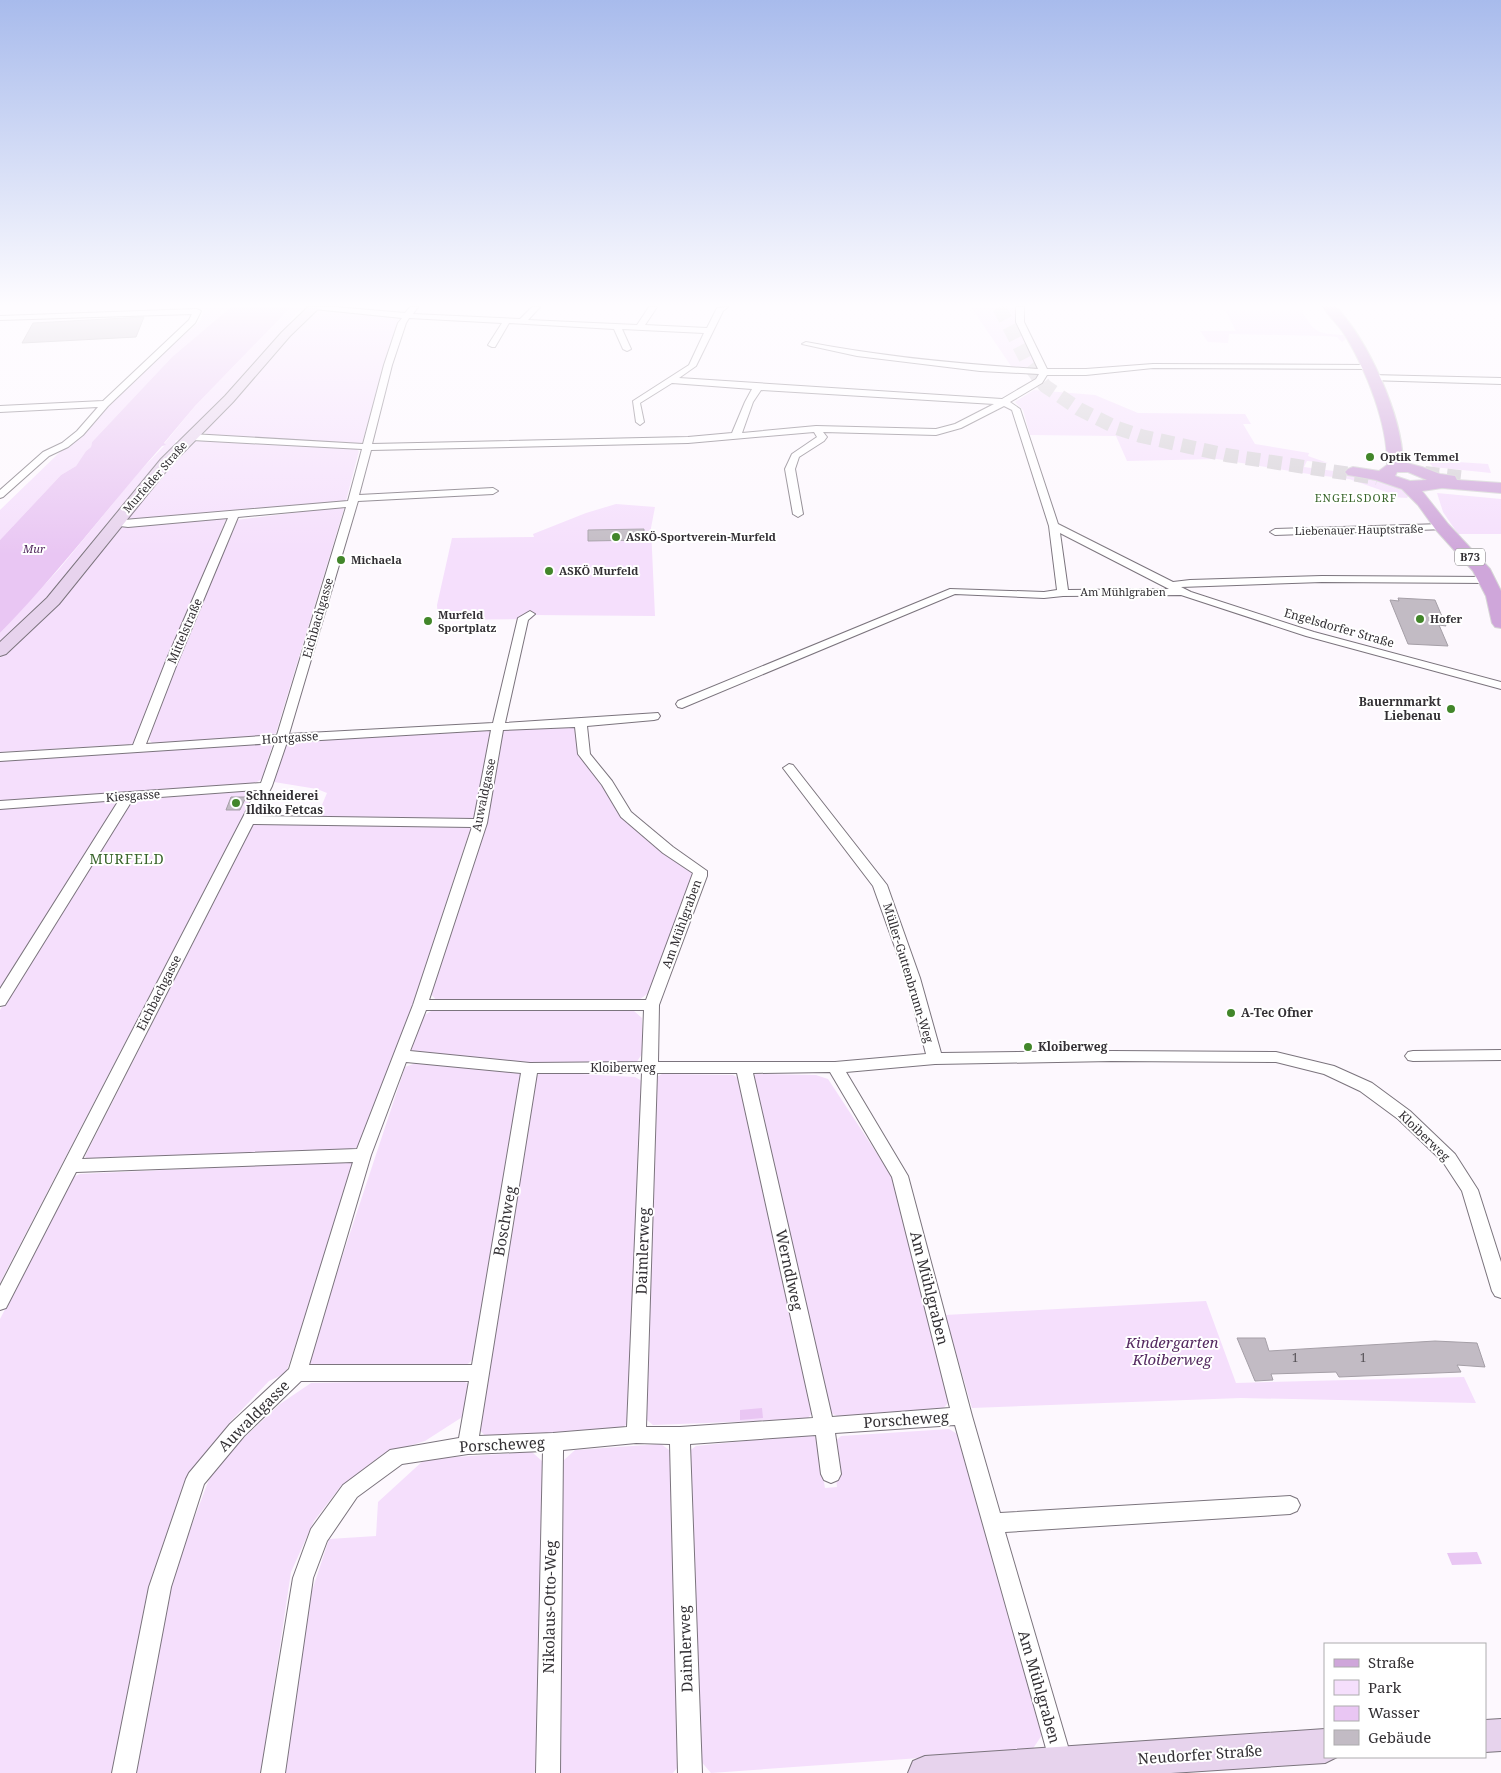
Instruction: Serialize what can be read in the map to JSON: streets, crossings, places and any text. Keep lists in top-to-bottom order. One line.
{"streets":{"main road":["Liebenauer Hauptstraße","B73"],"street":["Murfelder Straße","Am Mühlgraben","Eichbachgasse","Engelsdorfer Straße","Mittelstraße","Hortgasse","Auwaldgasse","Kiesgasse","Müller-Guttenbrunn-Weg","Kloiberweg","Boschweg","Daimlerweg","Werndlweg","Porscheweg","Nikolaus-Otto-Weg","Neudorfer Straße"]},"crossings":[["Am Mühlgraben","Engelsdorfer Straße"],["Am Mühlgraben","Hortgasse"],["Am Mühlgraben","Kloiberweg"],["Am Mühlgraben","Daimlerweg"],["Am Mühlgraben","Porscheweg"],["Am Mühlgraben","Neudorfer Straße"],["Eichbachgasse","Hortgasse"],["Eichbachgasse","Kiesgasse"],["Mittelstraße","Hortgasse"],["Hortgasse","Auwaldgasse"],["Auwaldgasse","Kloiberweg"],["Müller-Guttenbrunn-Weg","Kloiberweg"],["Kloiberweg","Boschweg"],["Kloiberweg","Daimlerweg"],["Kloiberweg","Werndlweg"],["Boschweg","Porscheweg"],["Daimlerweg","Porscheweg"],["Werndlweg","Porscheweg"],["Porscheweg","Nikolaus-Otto-Weg"]],"districts":["ENGELSDORF","MURFELD"],"water":["Mur"],"parks":["Kindergarten Kloiberweg"],"places":["Optik Temmel","ASKÖ-Sportverein-Murfeld","Michaela","ASKÖ Murfeld","Hofer","Murfeld Sportplatz","Bauernmarkt Liebenau","Schneiderei Ildiko Fetcas","A-Tec Ofner","Kloiberweg"],"house_numbers":["1","1"],"legend":["Straße","Park","Wasser","Gebäude"]}
